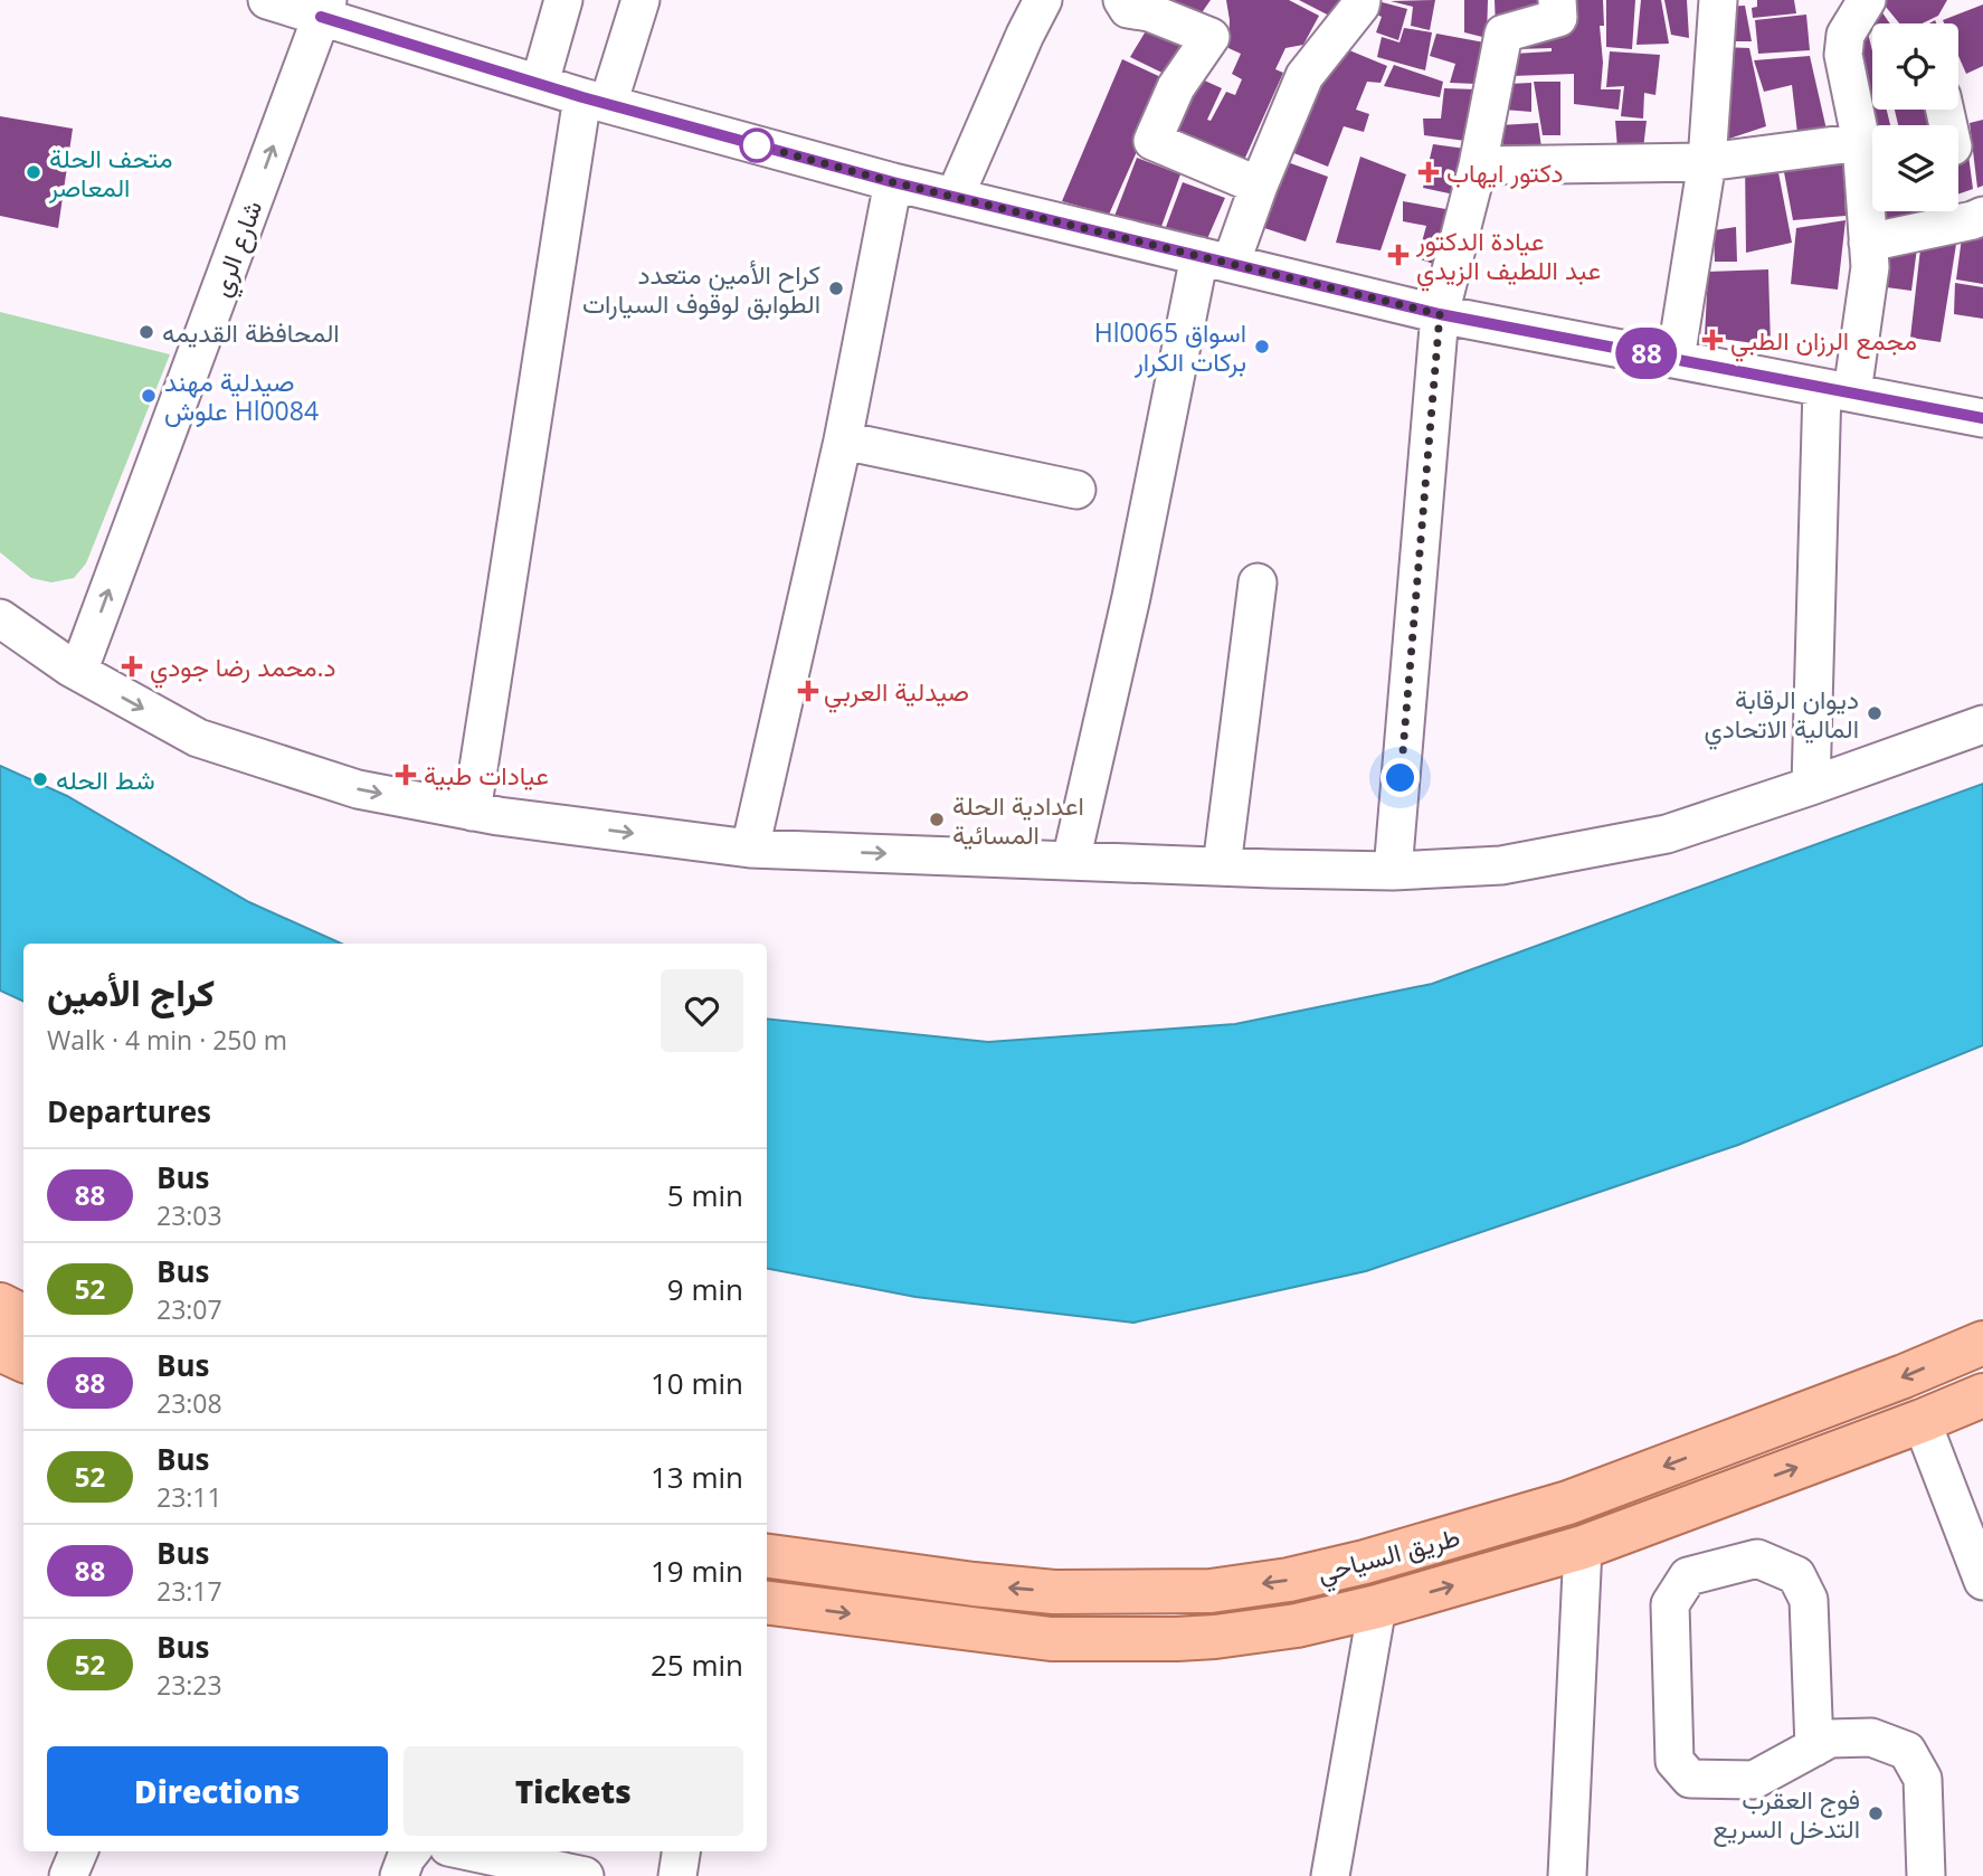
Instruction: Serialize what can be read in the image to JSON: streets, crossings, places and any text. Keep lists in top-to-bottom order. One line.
{"streets":{"main road":["طريق السياحي"],"street":["شارع الري"]},"places":{"other":["متحف الحلة المعاصر","كراح الأمين متعدد الطوابق لوقوف السيارات","المحافظة القديمه","Hl0065 اسواق بركات الكرار","صيدلية مهند علوش Hl0084","ديوان الرقابة المالية الاتحادي","شط الحله","اعدادية الحلة المسائية","فوج العقرب التدخل السريع"],"health":["دكتور ايهاب","عيادة الدكتور عبد اللطيف الزيدي","مجمع الرزان الطبي","د.محمد رضا جودي","صيدلية العربي","عيادات طبية"]},"lines":["bus line 88"],"page":{"on_map":"88","heading":[["كراج الأمين","Walk · 4 min · 250 m"],"Departures"],"list":[{"mark":"88","name":"Bus","note":"23:03","value":"5 min"},{"mark":"52","name":"Bus","note":"23:07","value":"9 min"},{"mark":"88","name":"Bus","note":"23:08","value":"10 min"},{"mark":"52","name":"Bus","note":"23:11","value":"13 min"},{"mark":"88","name":"Bus","note":"23:17","value":"19 min"},{"mark":"52","name":"Bus","note":"23:23","value":"25 min"}],"buttons":["Directions","Tickets"]}}
